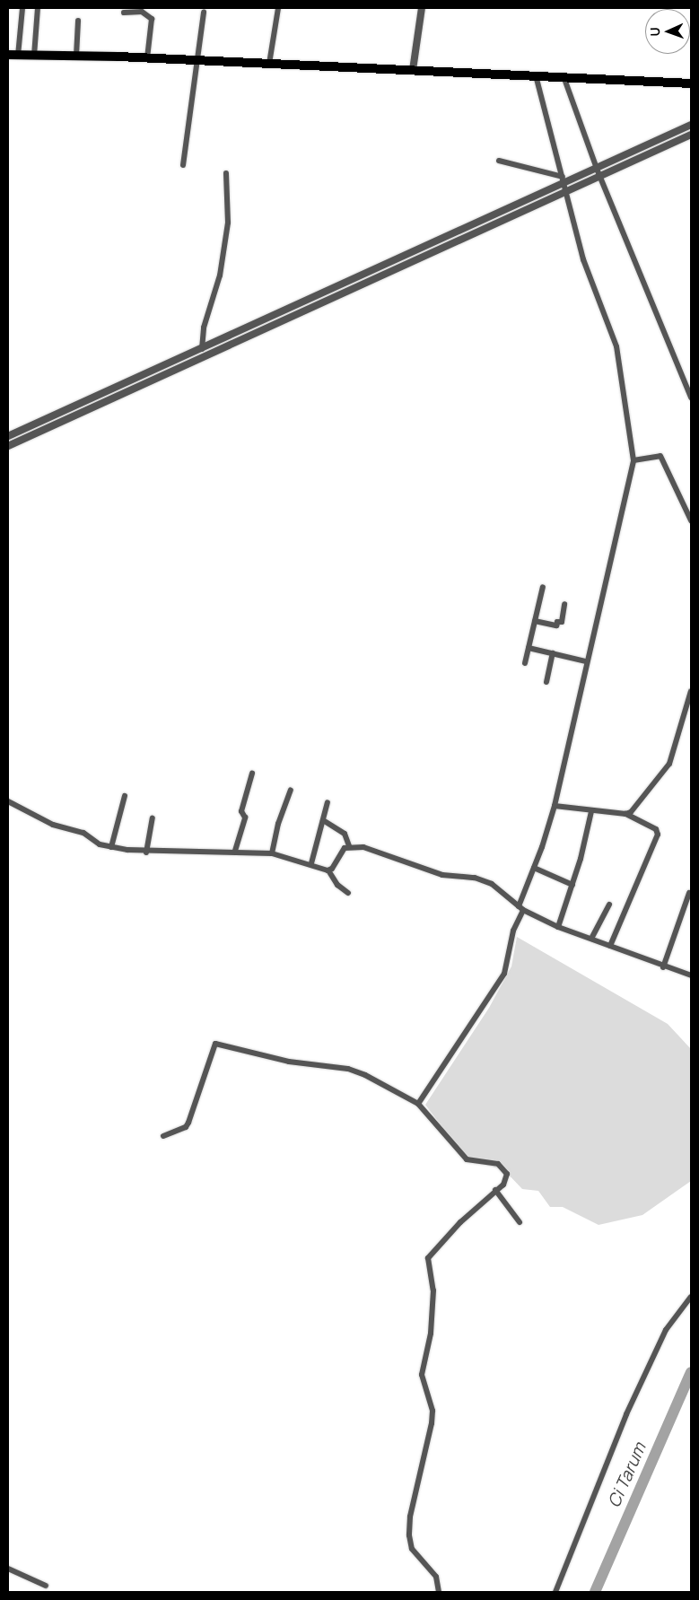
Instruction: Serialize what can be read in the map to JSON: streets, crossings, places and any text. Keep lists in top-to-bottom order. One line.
{"water":["Ci Tarum"],"north":"left"}
